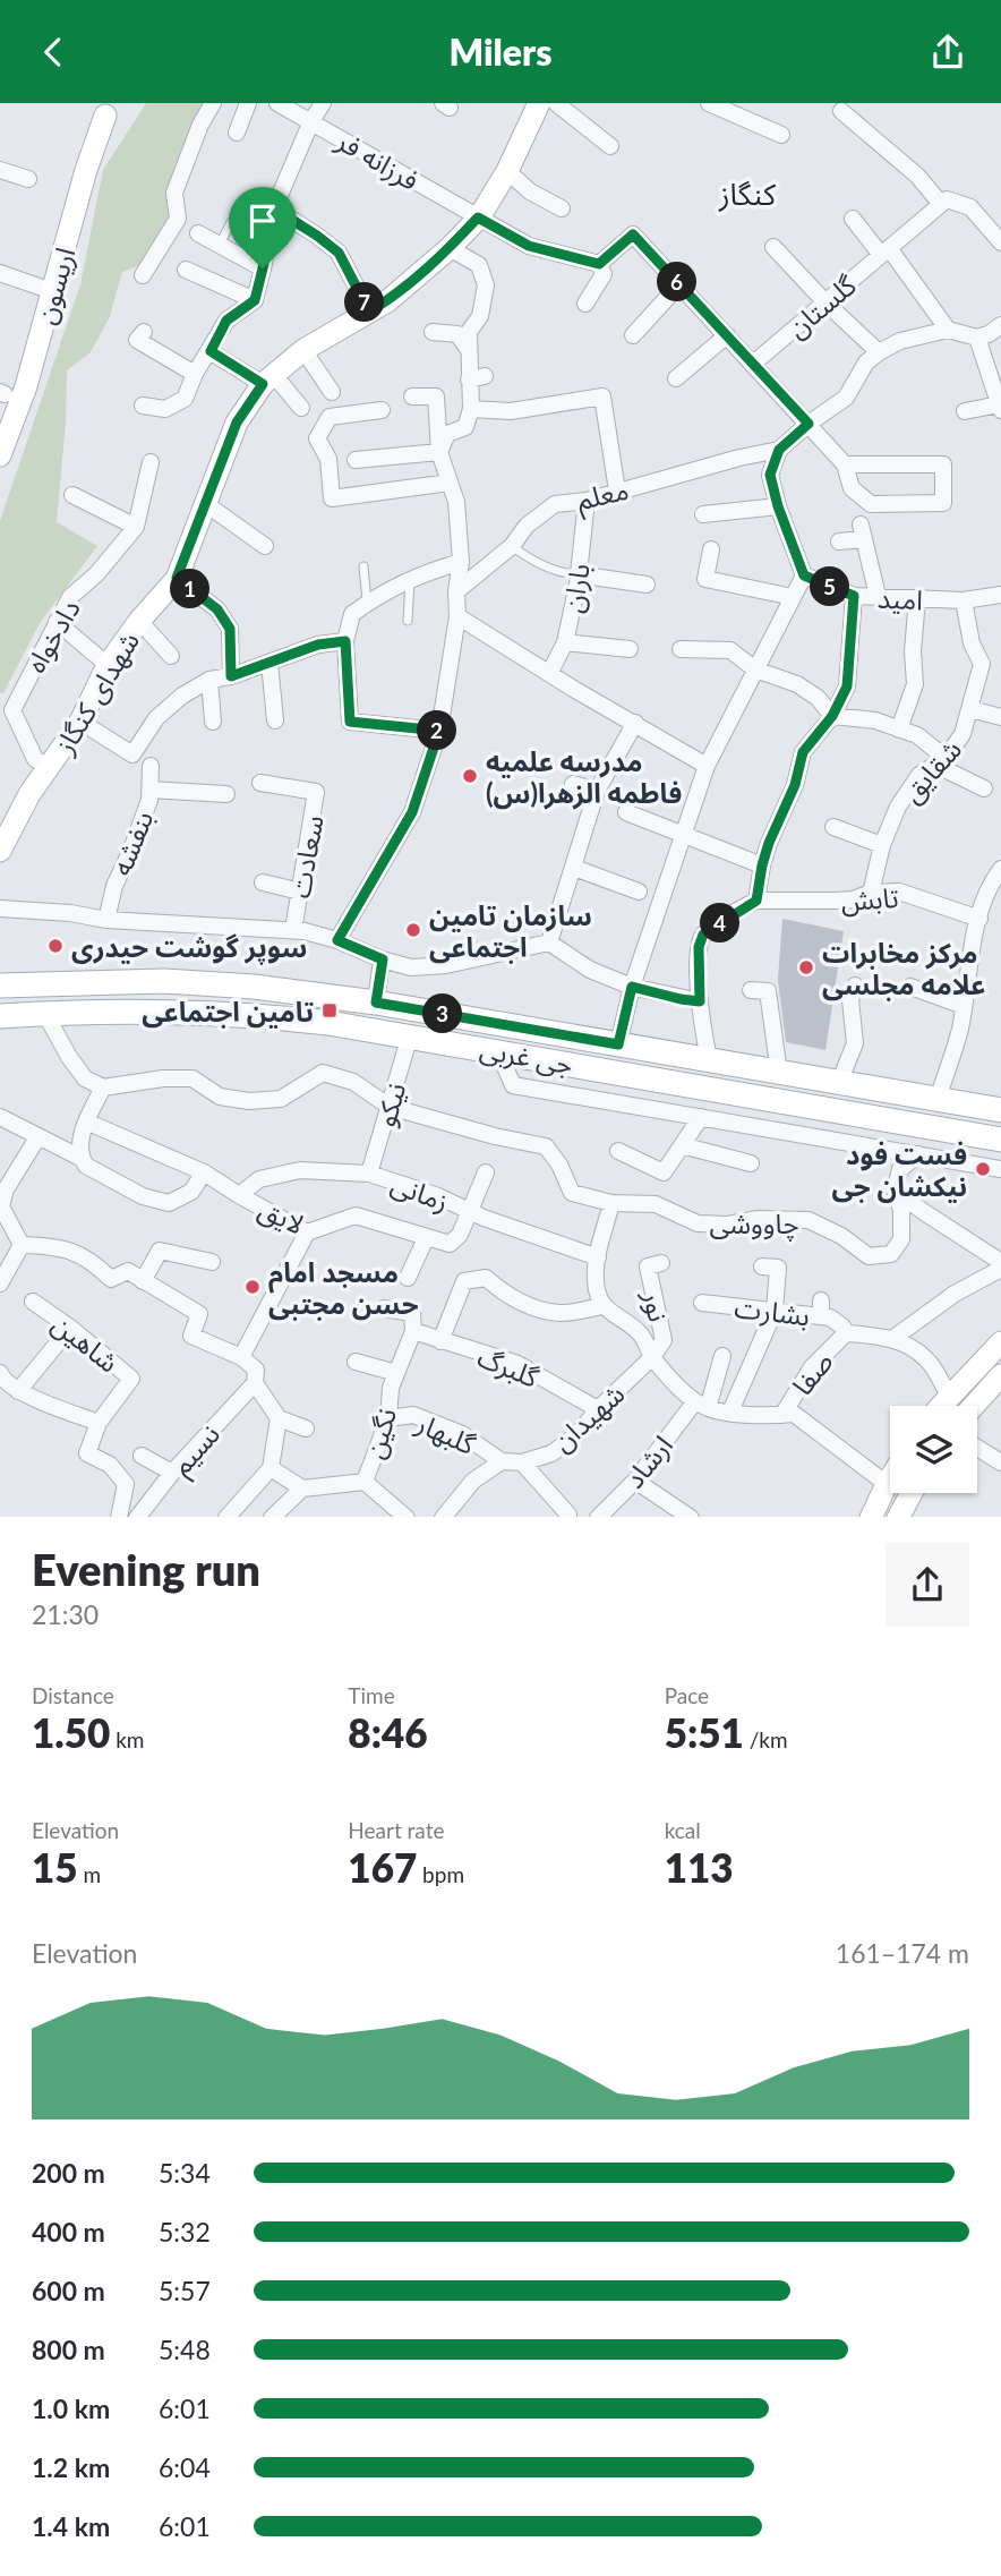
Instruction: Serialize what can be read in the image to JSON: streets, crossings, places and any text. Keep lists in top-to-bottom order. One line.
{"streets":{"main road":["جی غربی"],"street":["فرزانه فر","اریسون","گلستان","معلم","باران","امید","دادخواه","شهدای کنگاز","شقایق","بنفشه","سعادت","تابش","نیکو","زمانی","لایق","چاووشی","نور","بشارت","شاهین","گلبرگ","صفا","شهیدان","نگین","گلبهار","نسیم","ارشاد"]},"crossings":[["فرزانه فر","شهدای کنگاز"],["معلم","باران"],["امید","شقایق"],["دادخواه","شهدای کنگاز"],["شقایق","تابش"],["جی غربی","نیکو"],["نیکو","زمانی"],["نیکو","چاووشی"],["زمانی","لایق"],["نور","شهیدان"],["بشارت","صفا"],["گلبرگ","شهیدان"],["گلبرگ","نگین"],["شهیدان","گلبهار"],["نگین","گلبهار"]],"districts":["کنگاز"],"places":{"other":["مدرسه علمیه فاطمه الزهرا(س)","سازمان تامین اجتماعی","سوپر گوشت حیدری","مرکز مخابرات علامه مجلسی","فست فود نیکشان جی","مسجد امام حسن مجتبی"],"transit":["تامین اجتماعی"]},"page":{"header":"Milers","pins":["6","7","5","1","2","4","3"],"heading":["Evening run","21:30"],"stats":[["Distance","1.50 km"],["Time","8:46"],["Pace","5:51 /km"],["Elevation","15 m"],["Heart rate","167 bpm"],["kcal","113"]],"chart":["Elevation","161–174 m"],"list":[{"name":"200 m","note":"5:34"},{"name":"400 m","note":"5:32"},{"name":"600 m","note":"5:57"},{"name":"800 m","note":"5:48"},{"name":"1.0 km","note":"6:01"},{"name":"1.2 km","note":"6:04"},{"name":"1.4 km","note":"6:01"}]}}
